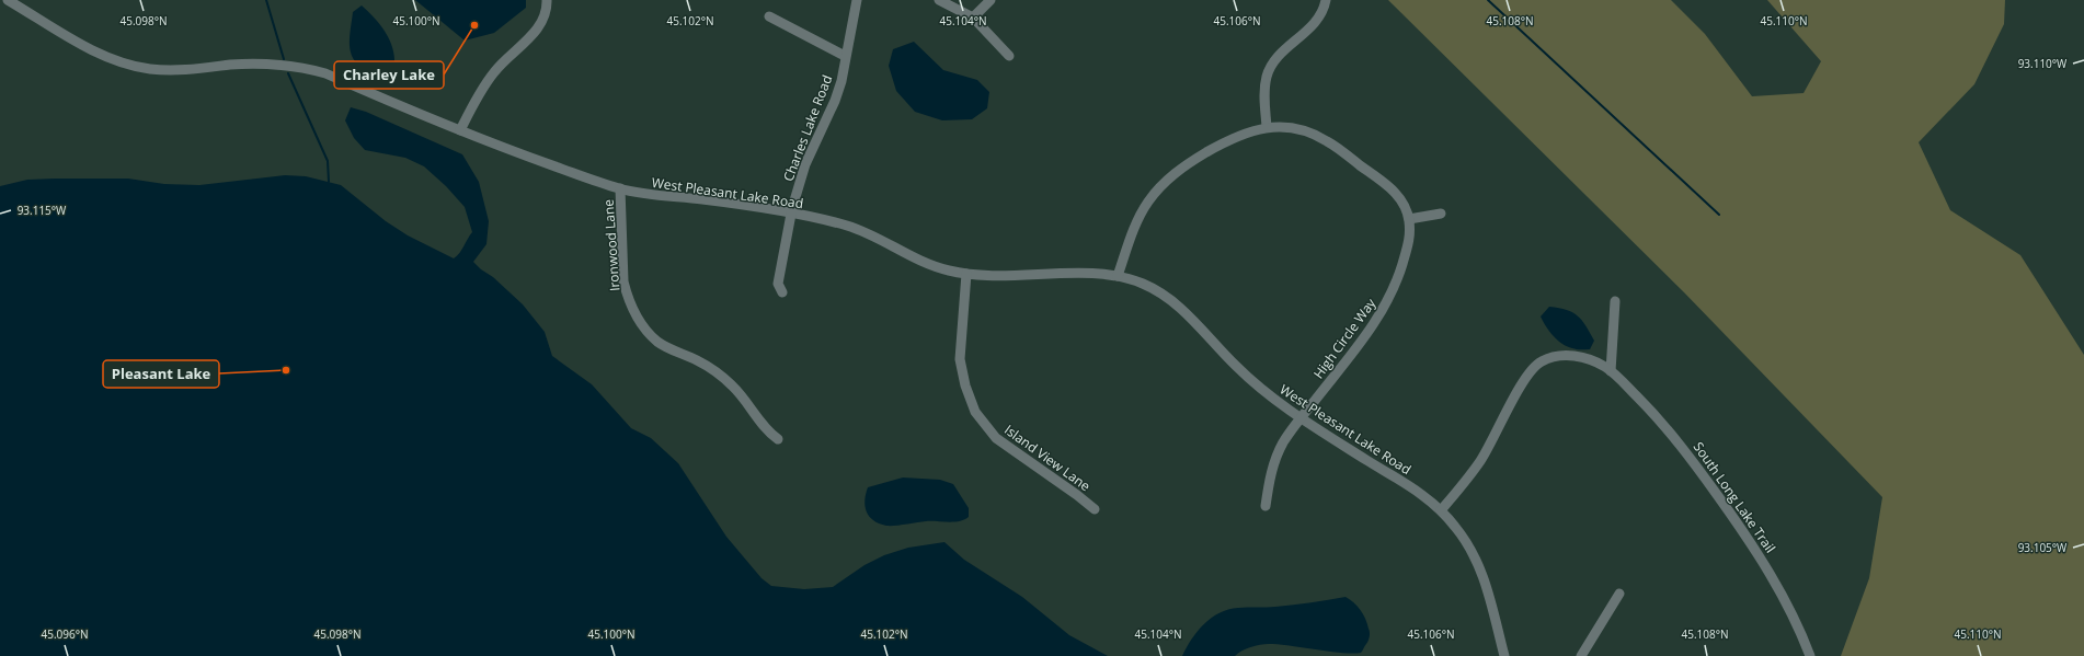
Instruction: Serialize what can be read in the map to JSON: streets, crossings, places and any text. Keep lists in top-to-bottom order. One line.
{"streets":{"street":["Charles Lake Road","West Pleasant Lake Road","Ironwood Lane","High Circle Way","Island View Lane","South Long Lake Trail"]},"crossings":[["Charles Lake Road","West Pleasant Lake Road"],["West Pleasant Lake Road","Ironwood Lane"],["West Pleasant Lake Road","High Circle Way"],["West Pleasant Lake Road","Island View Lane"],["West Pleasant Lake Road","South Long Lake Trail"]],"places":["Charley Lake","Pleasant Lake"],"coordinates":["45.098°N","45.100°N","45.102°N","45.104°N","45.106°N","45.108°N","45.110°N","93.110°W","93.115°W","93.105°W","45.096°N"]}
